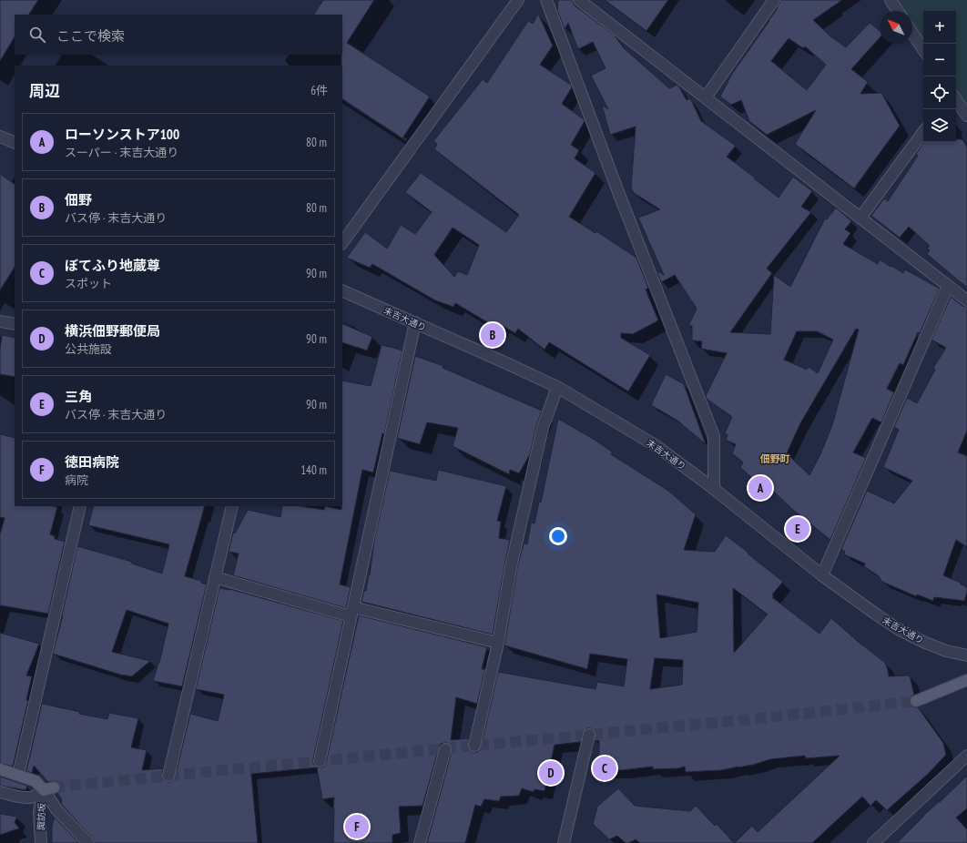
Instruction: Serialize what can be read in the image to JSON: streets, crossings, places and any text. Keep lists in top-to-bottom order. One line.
{"streets":{"street":["末吉大通り","諏訪坂"]},"districts":["佃野町"],"north":"top left","page":{"map_buttons":["+","−"],"search":"ここで検索","heading":["周辺","6件"],"list":[{"mark":"A","name":"ローソンストア100","note":"スーパー · 末吉大通り","value":"80 m"},{"mark":"B","name":"佃野","note":"バス停 · 末吉大通り","value":"80 m"},{"mark":"C","name":"ぼてふり地蔵尊","note":"スポット","value":"90 m"},{"mark":"D","name":"横浜佃野郵便局","note":"公共施設","value":"90 m"},{"mark":"E","name":"三角","note":"バス停 · 末吉大通り","value":"90 m"},{"mark":"F","name":"徳田病院","note":"病院","value":"140 m"}],"pins":["B","A","E","C","D","F"]}}
